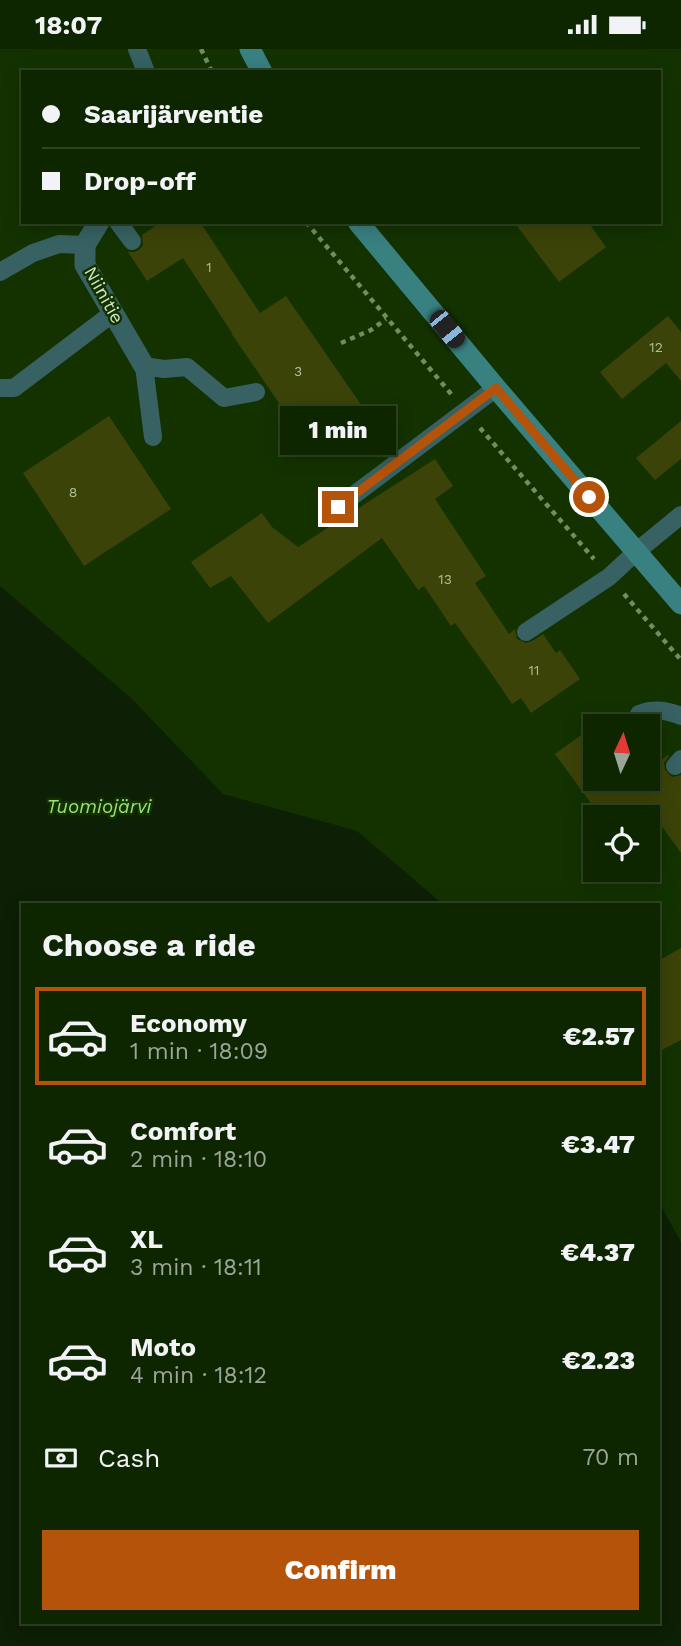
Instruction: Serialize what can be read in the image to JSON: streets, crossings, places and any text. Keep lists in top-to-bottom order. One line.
{"streets":{"street":["Niinitie"]},"water":["Tuomiojärvi"],"house_numbers":["1","12","3","8","13","11"],"north":"top","page":{"status":"18:07","banner":["Saarijärventie","Drop-off"],"bubble":"1 min","heading":"Choose a ride","list":[{"name":"Economy","note":"1 min · 18:09","value":"€2.57"},{"name":"Comfort","note":"2 min · 18:10","value":"€3.47"},{"name":"XL","note":"3 min · 18:11","value":"€4.37"},{"name":"Moto","note":"4 min · 18:12","value":"€2.23"}],"pay":["Cash","70 m"],"buttons":"Confirm"}}
